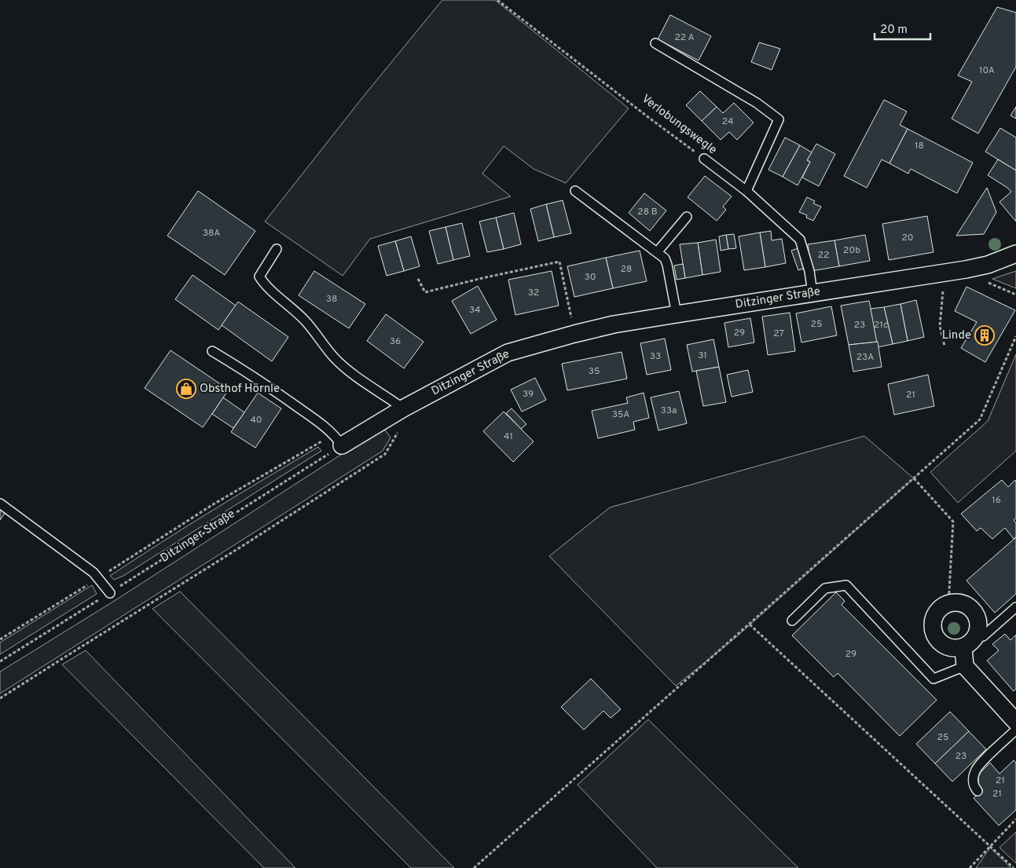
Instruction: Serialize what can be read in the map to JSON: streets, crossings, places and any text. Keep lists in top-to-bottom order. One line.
{"streets":{"street":["Ditzinger Straße"],"lane":["Verlobungswegle"]},"crossings":[["Verlobungswegle","Ditzinger Straße"]],"places":{"building":["Linde"],"shop":["Obsthof Hörnle"]},"house_numbers":["22 A","10A","24","18","28 B","38A","20","20b","22","28","30","32","38","34","25","23","21c","29","27","36","31","33","23A","35","39","21","33a","35A","40","41","16","29","25","23","21","21"],"scale_bar":"20 m"}
